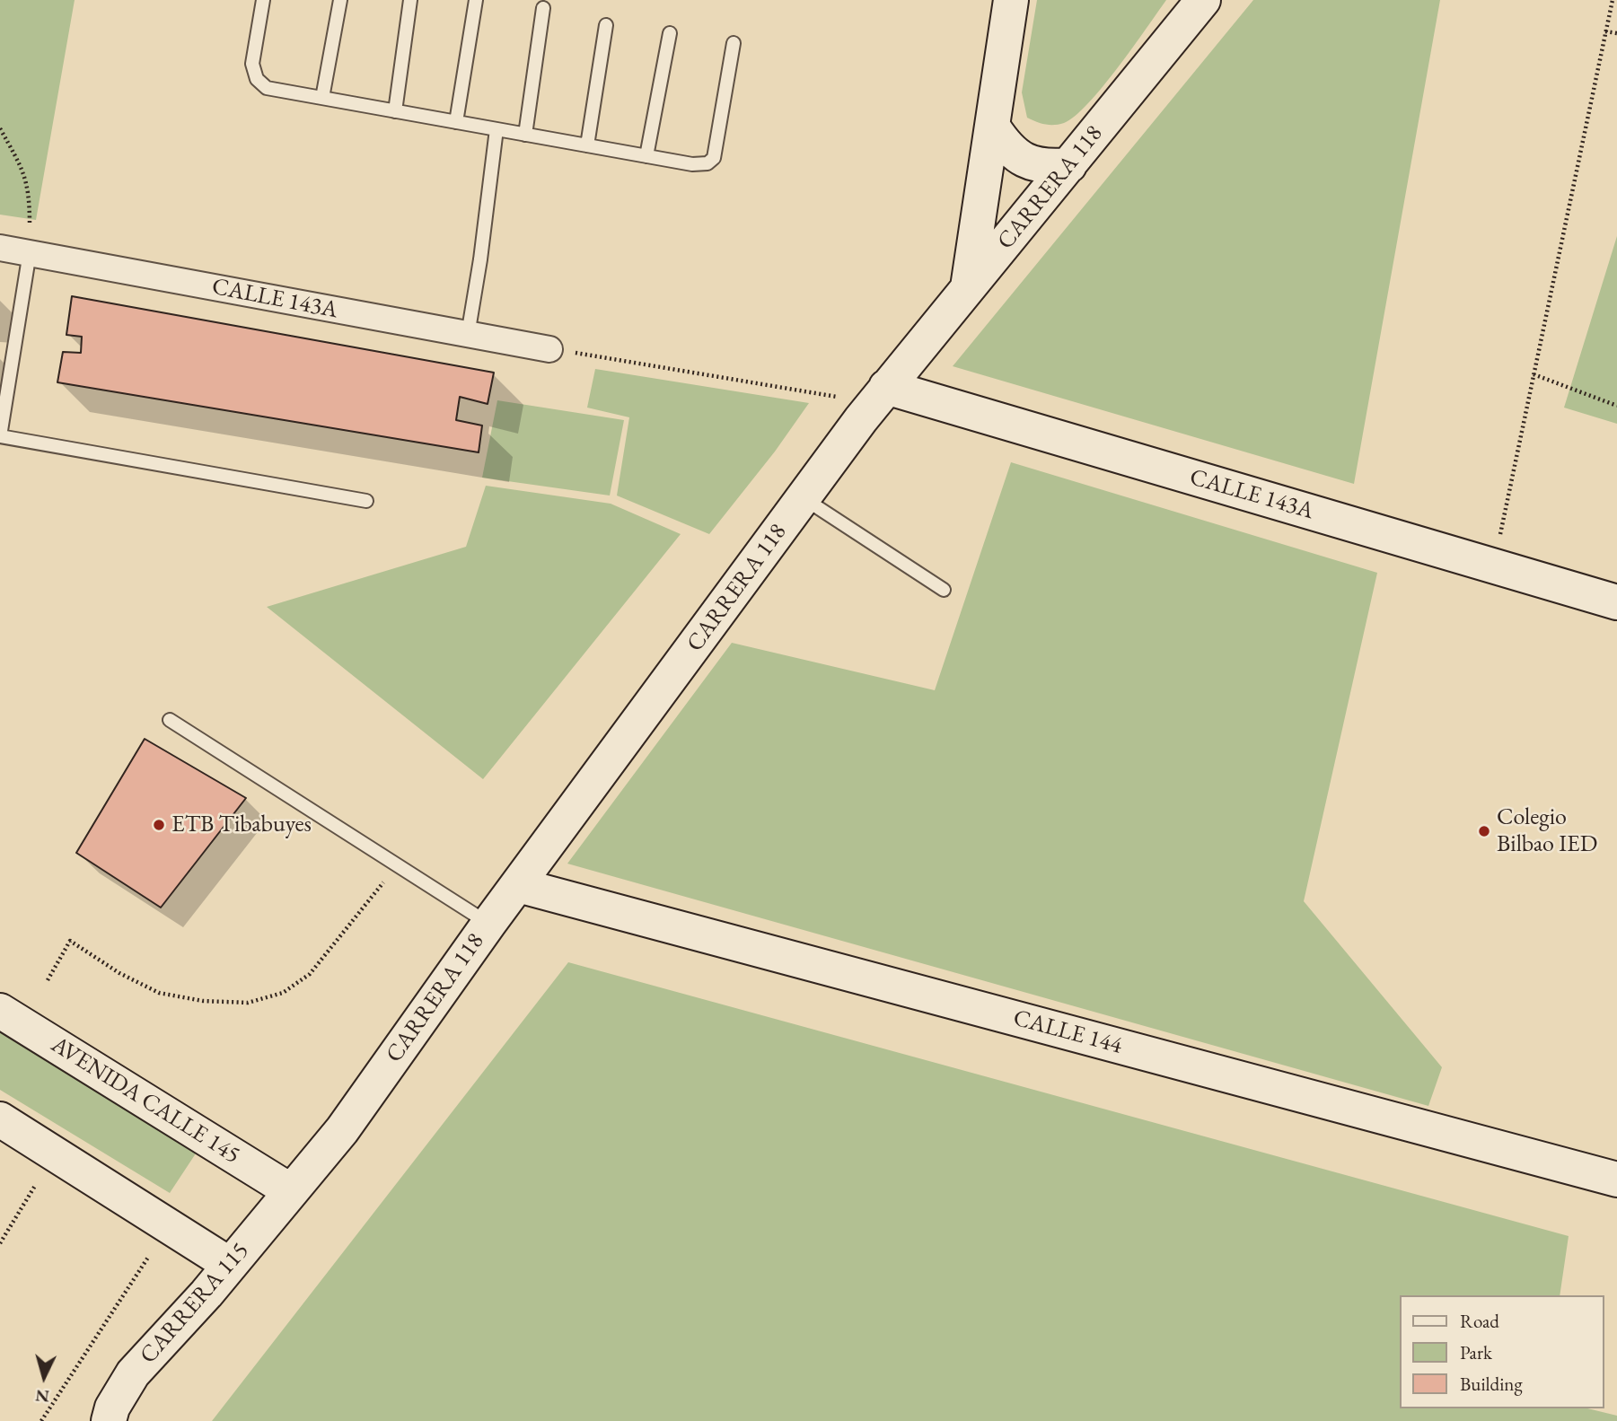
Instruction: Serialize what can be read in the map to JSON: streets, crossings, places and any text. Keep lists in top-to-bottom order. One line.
{"streets":{"street":["CARRERA 118","CALLE 143A","CALLE 144","AVENIDA CALLE 145","CARRERA 115"]},"crossings":[["CARRERA 118","CALLE 143A"],["CARRERA 118","CALLE 144"],["CARRERA 118","AVENIDA CALLE 145"],["CARRERA 118","CARRERA 115"],["AVENIDA CALLE 145","CARRERA 115"]],"places":["ETB Tibabuyes","Colegio Bilbao IED"],"legend":["Road","Park","Building"],"north":"bottom"}
